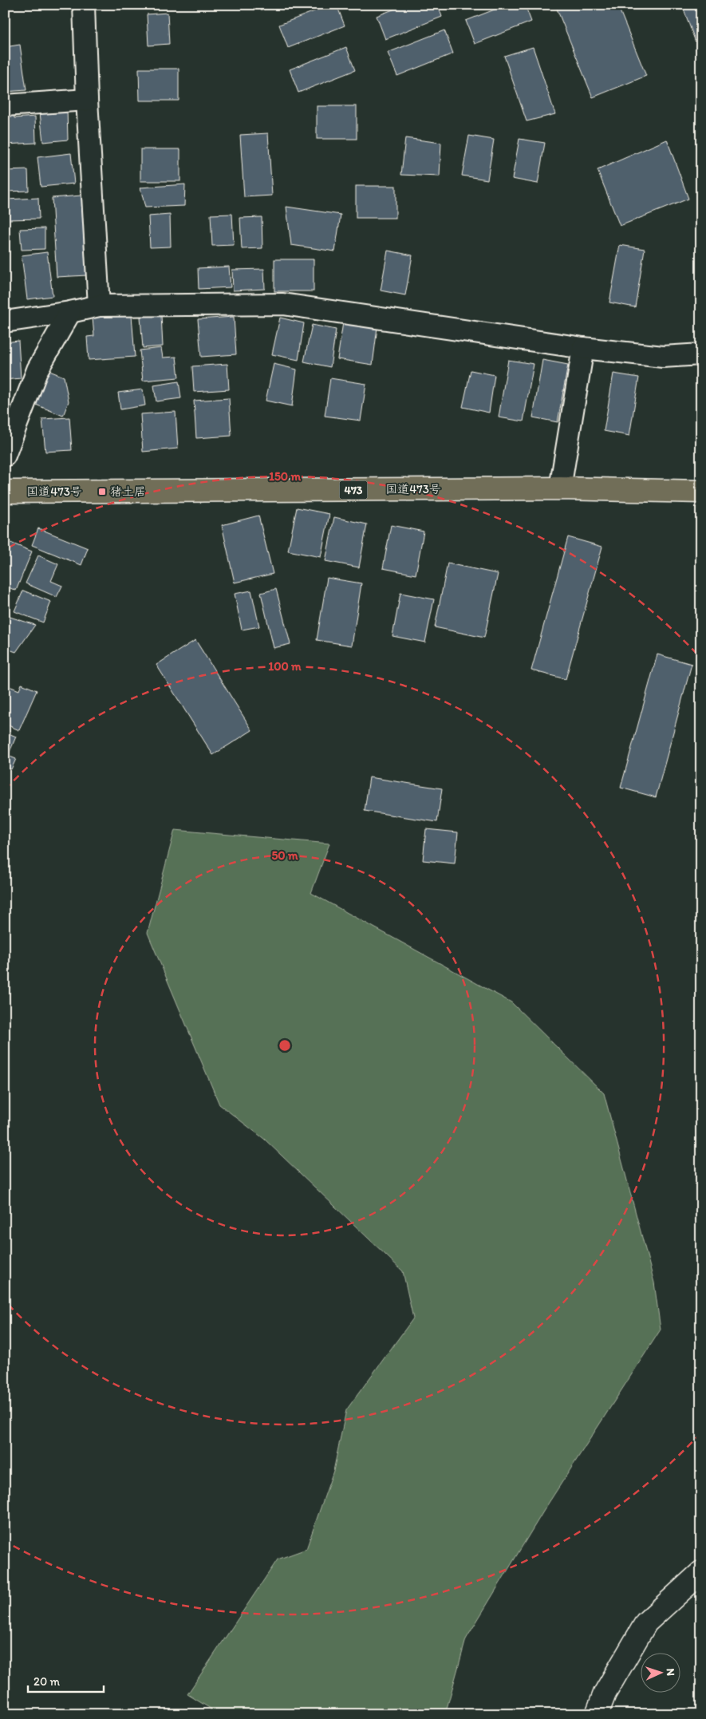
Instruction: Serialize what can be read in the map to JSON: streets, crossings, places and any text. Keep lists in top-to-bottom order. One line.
{"streets":{"highway":["国道473号","473"]},"places":{"transit":["猪土居"]},"scale_bar":"20 m","north":"right","rings":["150 m","100 m","50 m"]}
